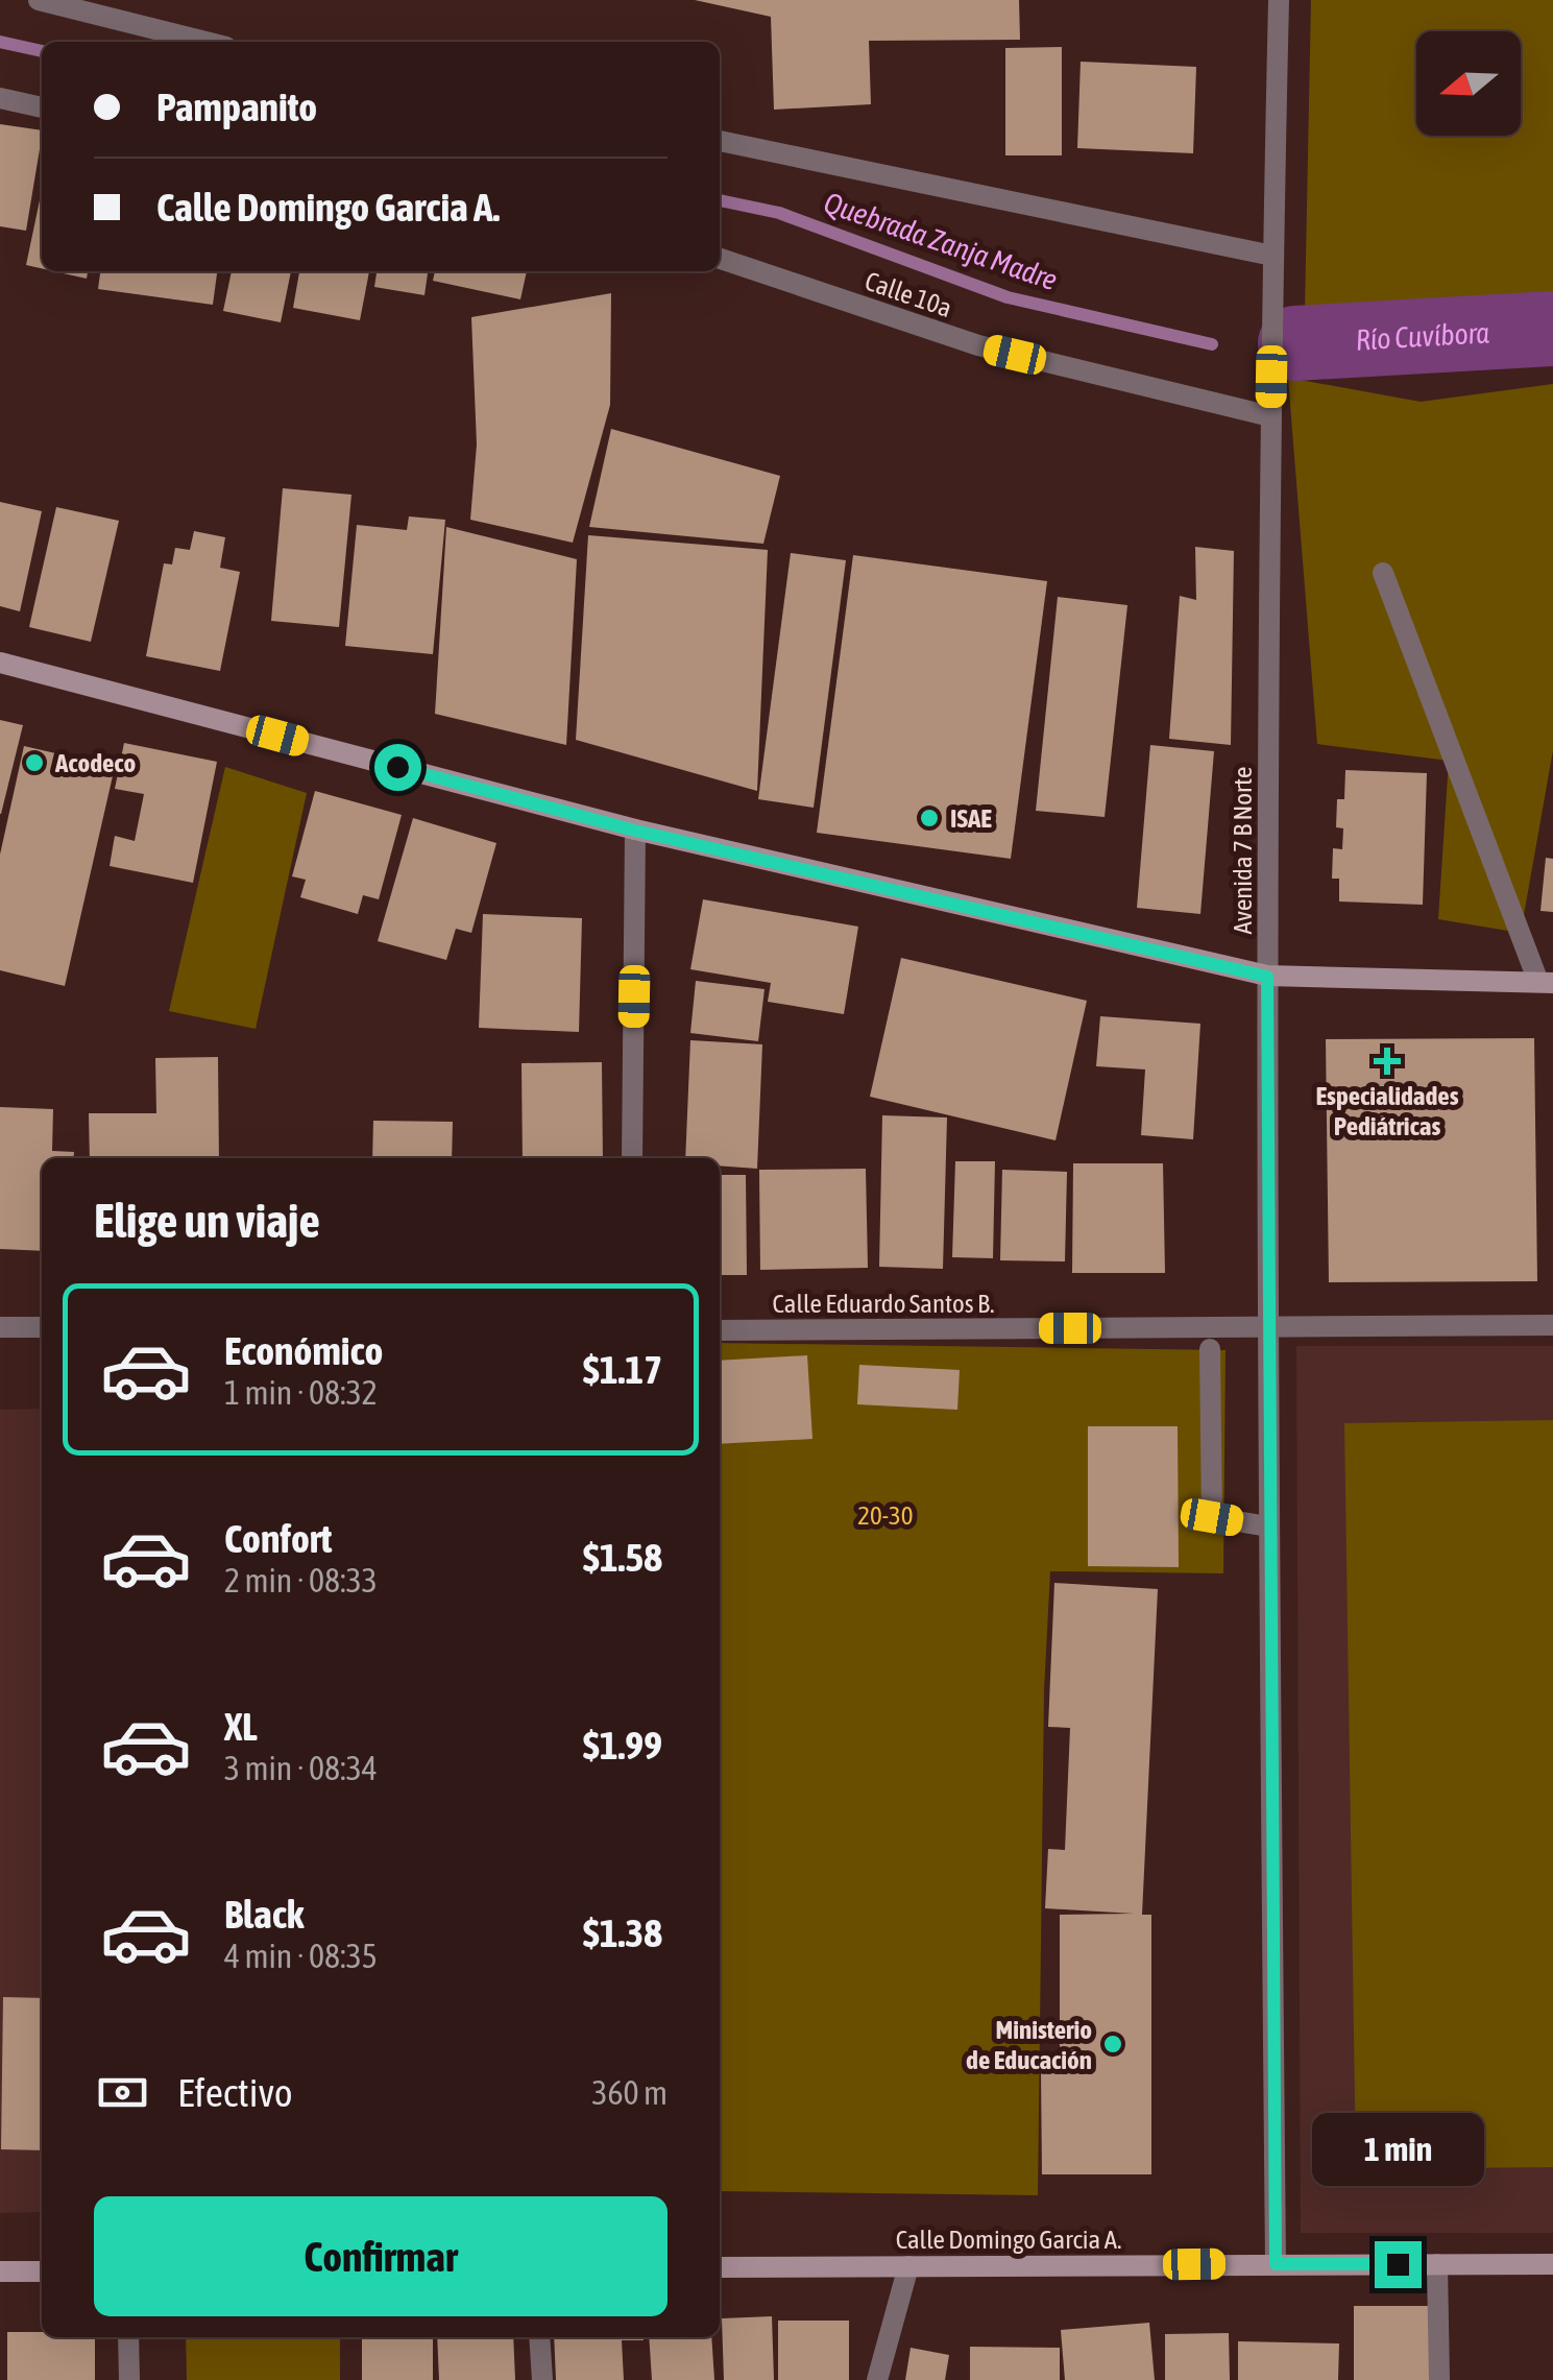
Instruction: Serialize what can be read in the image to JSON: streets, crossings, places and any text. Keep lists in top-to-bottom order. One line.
{"streets":{"main road":["Calle Domingo Garcia A."],"street":["Calle 10a","Avenida 7 B Norte","Calle Eduardo Santos B."]},"crossings":[["Calle 10a","Avenida 7 B Norte"],["Avenida 7 B Norte","Calle Eduardo Santos B."],["Avenida 7 B Norte","Calle Domingo Garcia A."]],"water":["Quebrada Zanja Madre","Río Cuvíbora"],"parks":["20-30"],"places":{"other":["Acodeco","ISAE","Ministerio de Educación"],"health":["Especialidades Pediátricas"]},"north":"left","page":{"banner":["Pampanito","Calle Domingo Garcia A."],"heading":"Elige un viaje","list":[{"name":"Económico","note":"1 min · 08:32","value":"$1.17"},{"name":"Confort","note":"2 min · 08:33","value":"$1.58"},{"name":"XL","note":"3 min · 08:34","value":"$1.99"},{"name":"Black","note":"4 min · 08:35","value":"$1.38"}],"pay":["Efectivo","360 m"],"bubble":"1 min","buttons":"Confirmar"}}
